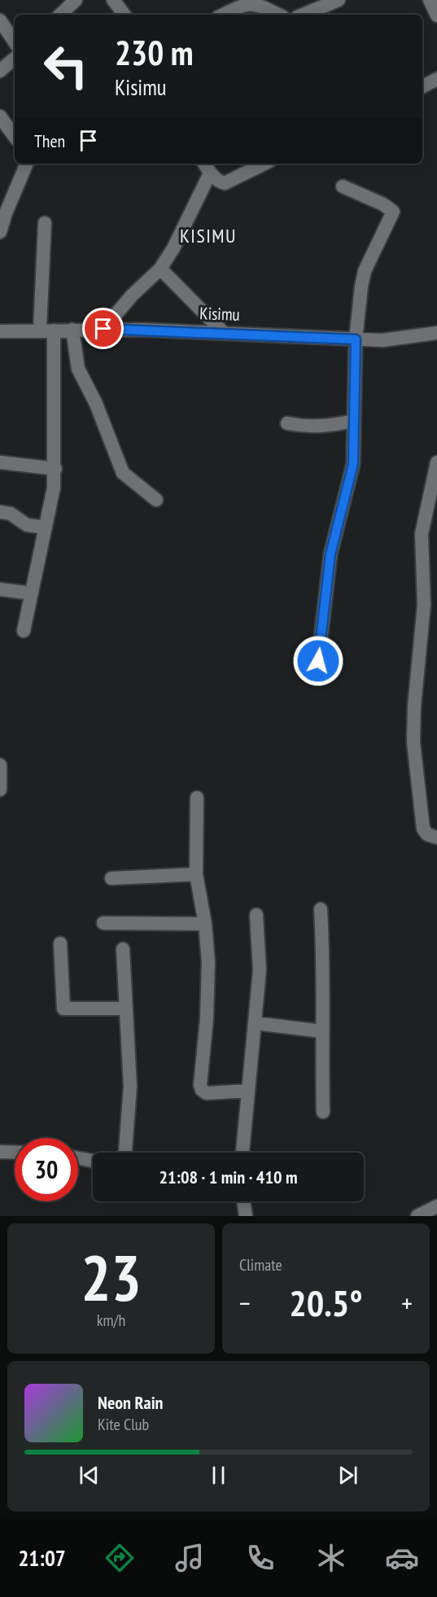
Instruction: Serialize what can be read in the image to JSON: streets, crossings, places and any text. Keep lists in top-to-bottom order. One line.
{"streets":{"street":["Kisimu"]},"districts":["KISIMU"],"page":{"turn":["230 m","Kisimu"],"then":"Then","limit":"30","trip":"21:08 · 1 min · 410 m","tile":[["23","km/h"],"Climate"],"heat":["−","20.5°","+"],"song":["Neon Rain","Kite Club"],"tabs":"21:07"}}
